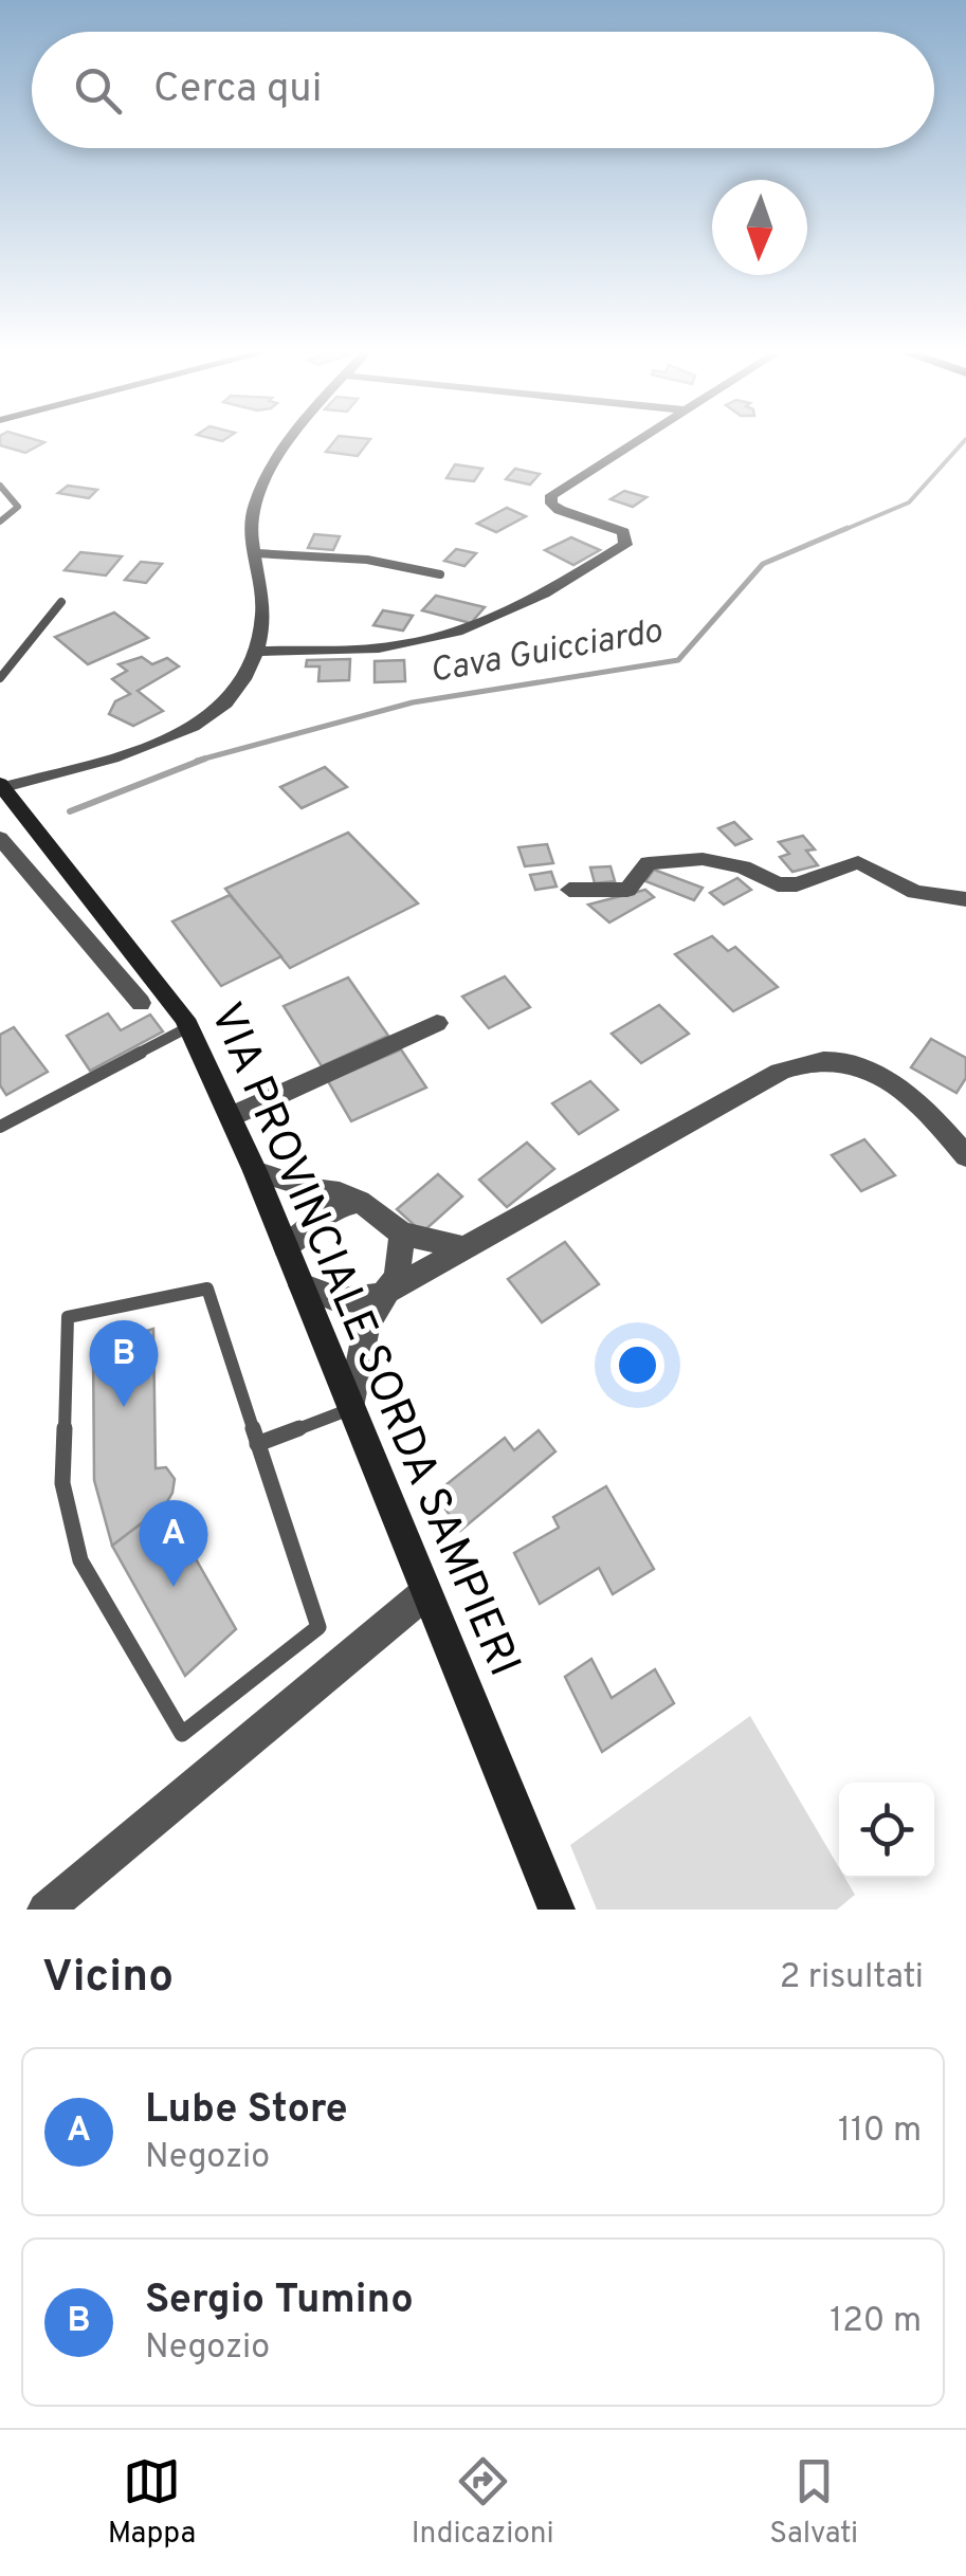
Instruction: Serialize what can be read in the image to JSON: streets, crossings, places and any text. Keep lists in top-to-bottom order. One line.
{"streets":{"street":["VIA PROVINCIALE SORDA SAMPIERI"]},"water":["Cava Guicciardo"],"north":"bottom","page":{"search":"Cerca qui","pins":["B","A"],"heading":["Vicino","2 risultati"],"list":[{"mark":"A","name":"Lube Store","note":"Negozio","value":"110 m"},{"mark":"B","name":"Sergio Tumino","note":"Negozio","value":"120 m"}],"nav":["Mappa","Indicazioni","Salvati"]}}
